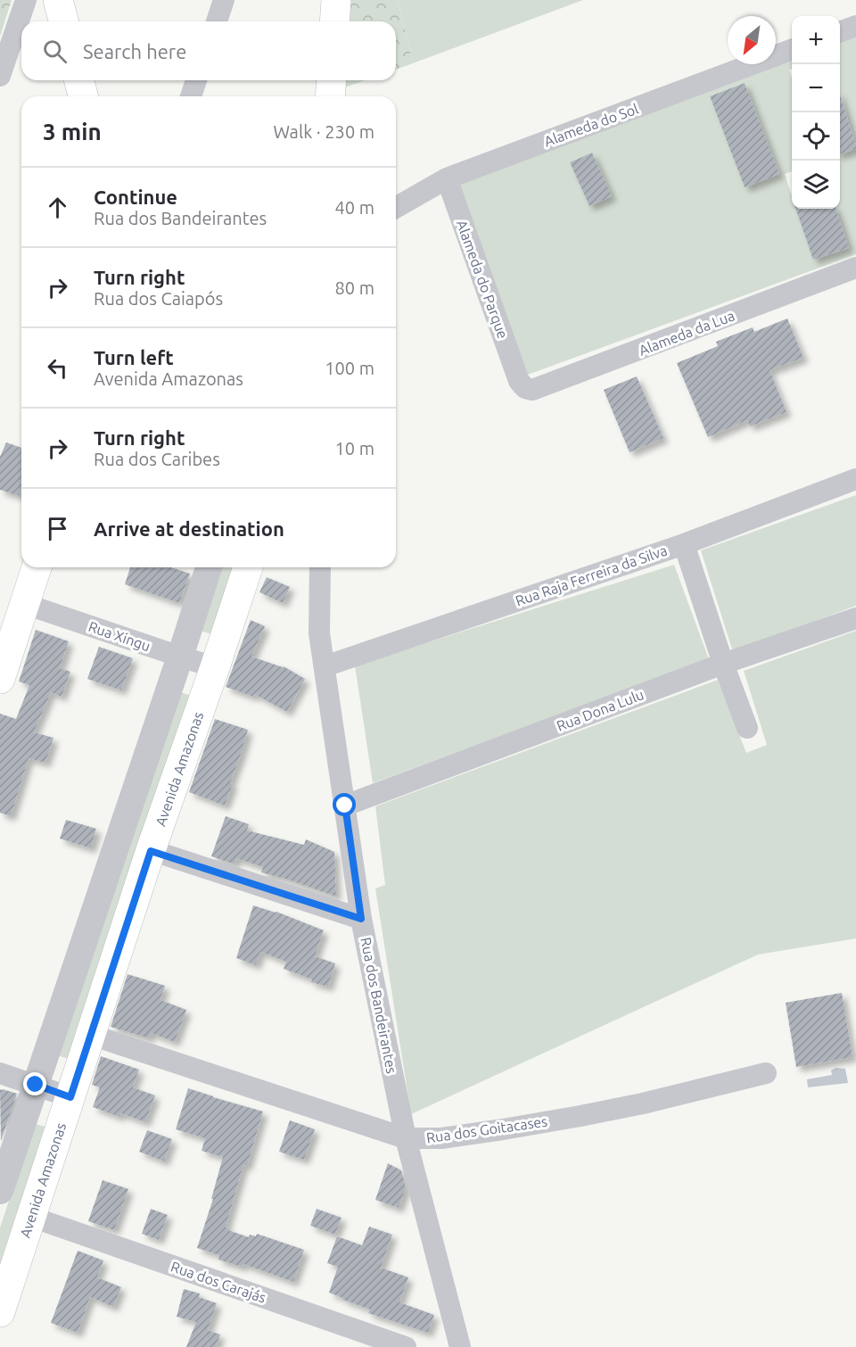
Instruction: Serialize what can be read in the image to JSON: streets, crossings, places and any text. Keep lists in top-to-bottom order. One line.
{"streets":{"main road":["Avenida Amazonas"],"street":["Alameda do Sol","Alameda do Parque","Alameda da Lua","Rua Raja Ferreira da Silva","Rua Xingu","Rua Dona Lulu","Rua dos Bandeirantes","Rua dos Goitacases","Rua dos Carajás"]},"crossings":[["Alameda do Sol","Alameda do Parque"],["Alameda do Parque","Alameda da Lua"],["Rua Raja Ferreira da Silva","Rua dos Bandeirantes"],["Rua Xingu","Avenida Amazonas"],["Rua Dona Lulu","Rua dos Bandeirantes"],["Avenida Amazonas","Rua dos Goitacases"],["Avenida Amazonas","Rua dos Carajás"],["Rua dos Bandeirantes","Rua dos Goitacases"]],"north":"bottom left","page":{"map_buttons":["+","−"],"search":"Search here","heading":["3 min","Walk · 230 m"],"list":[["Continue","Rua dos Bandeirantes","40 m"],["Turn right","Rua dos Caiapós","80 m"],["Turn left","Avenida Amazonas","100 m"],["Turn right","Rua dos Caribes","10 m"],"Arrive at destination"]}}
